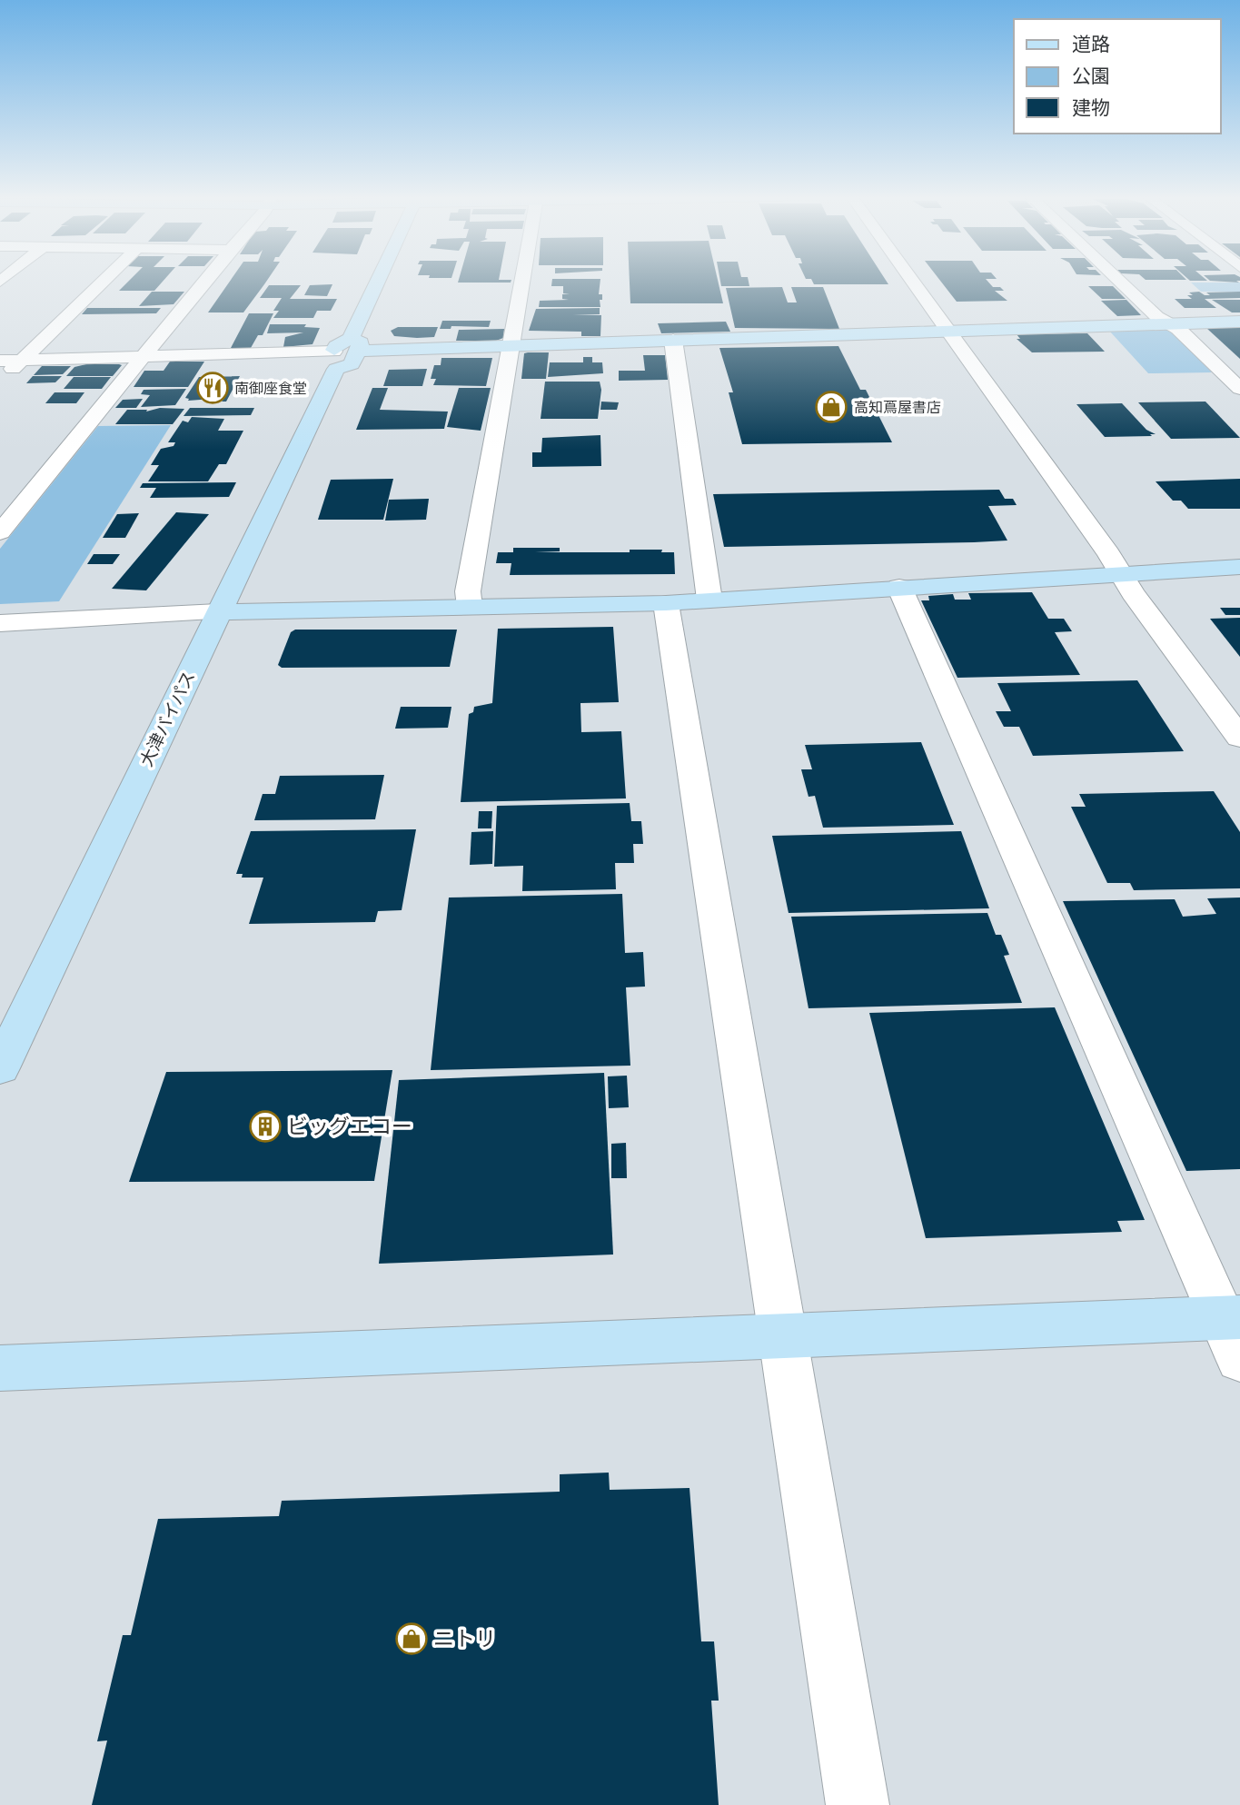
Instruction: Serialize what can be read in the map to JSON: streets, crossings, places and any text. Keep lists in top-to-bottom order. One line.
{"streets":{"street":["大津バイパス"]},"places":{"restaurant":["南御座食堂"],"shop":["高知蔦屋書店","ニトリ"],"building":["ビッグエコー"]},"legend":["道路","公園","建物"]}
